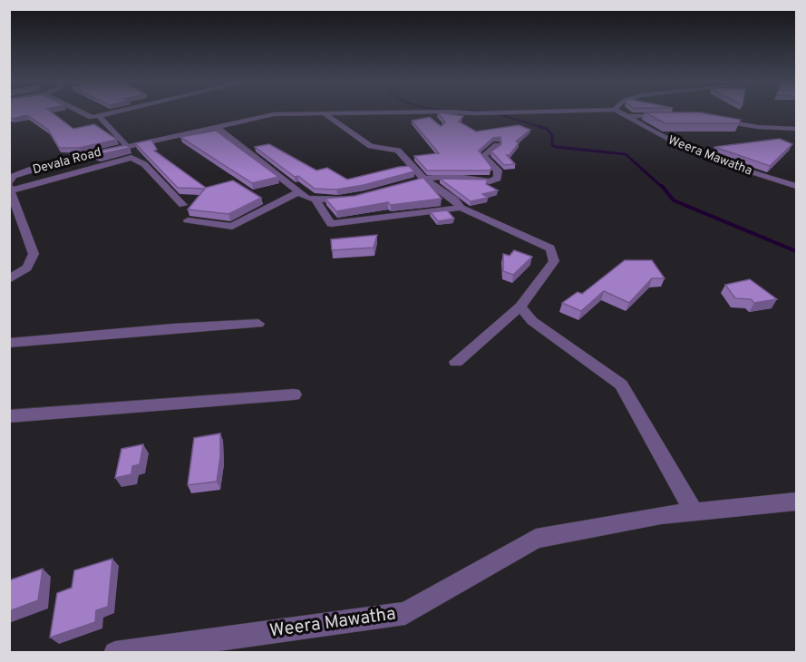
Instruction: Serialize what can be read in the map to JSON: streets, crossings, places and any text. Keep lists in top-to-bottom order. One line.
{"streets":{"street":["Weera Mawatha","Devala Road"]}}
